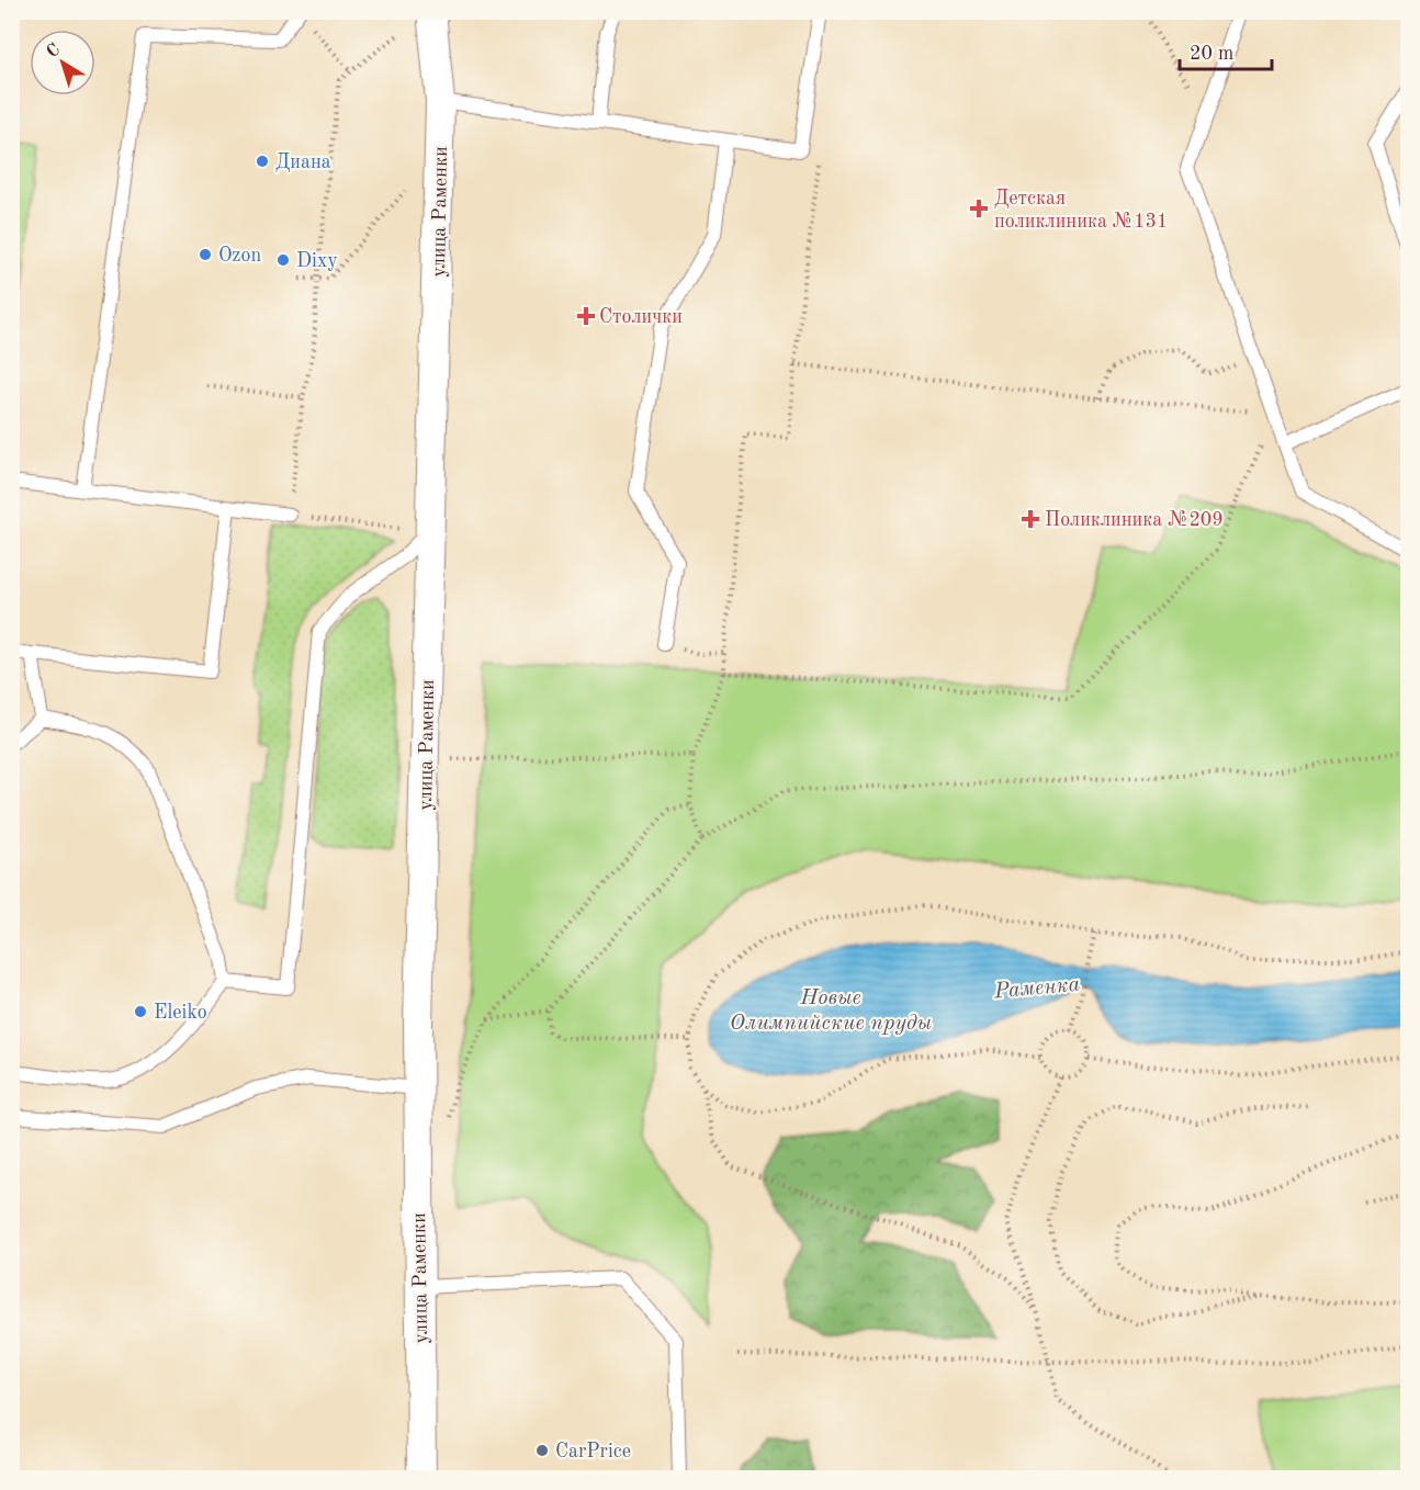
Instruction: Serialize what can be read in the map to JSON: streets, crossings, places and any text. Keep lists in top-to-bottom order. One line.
{"streets":{"street":["улица Раменки"]},"water":["Раменка","Новые Олимпийские пруды"],"places":{"other":["Диана","Ozon","Dixy","Eleiko","CarPrice"],"health":["Детская поликлиника №131","Столички","Поликлиника №209"]},"scale_bar":"20 m","north":"top left"}
